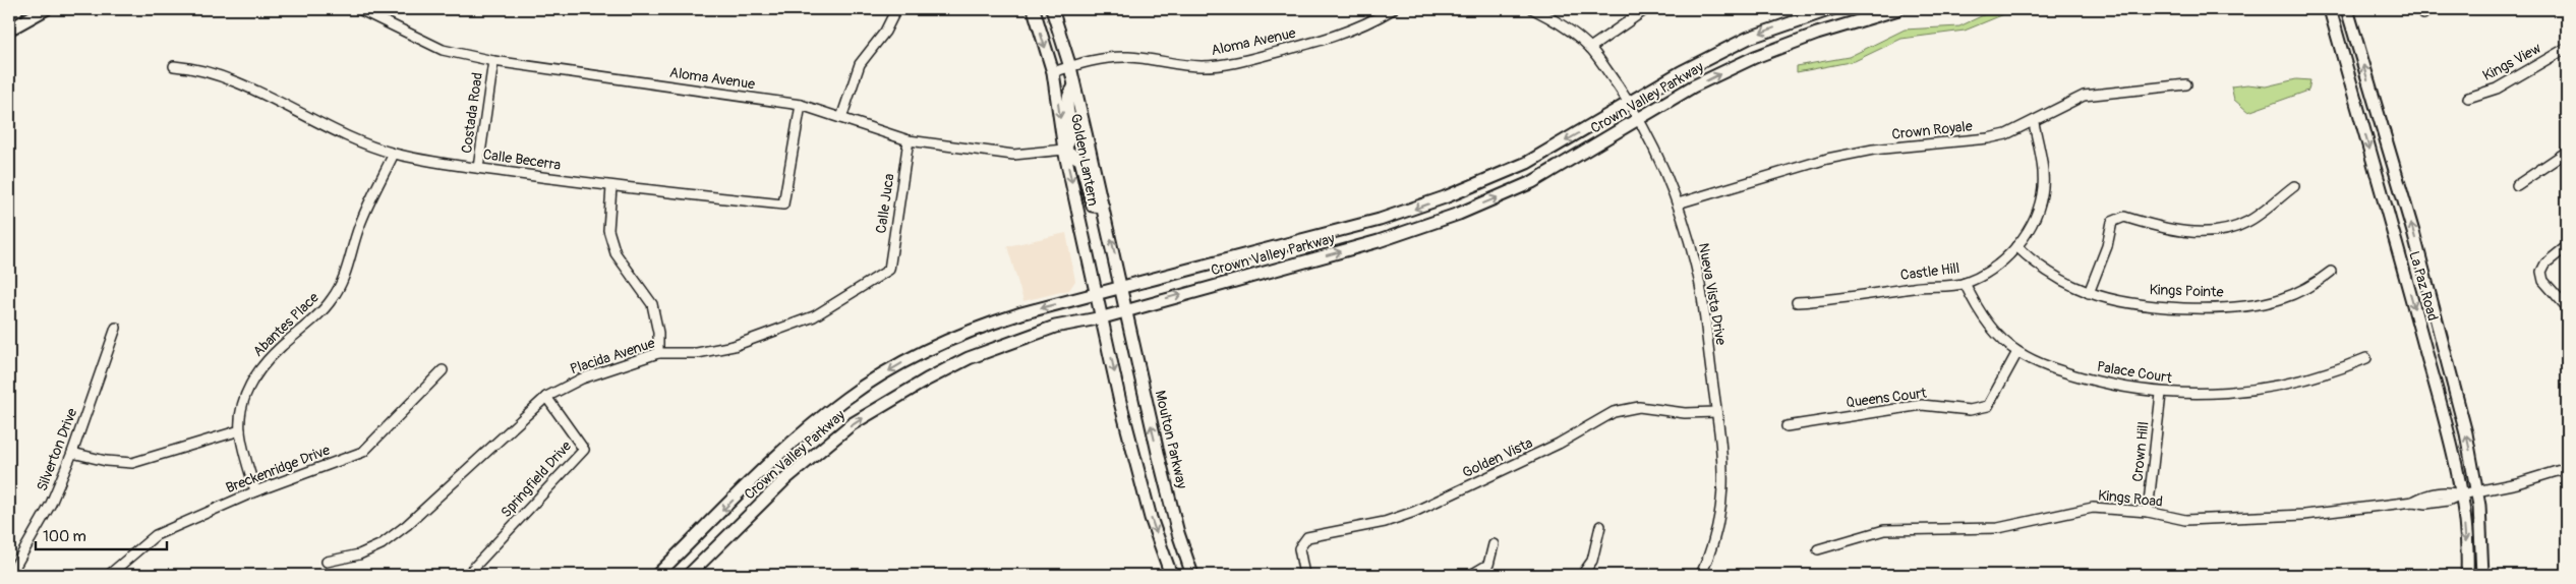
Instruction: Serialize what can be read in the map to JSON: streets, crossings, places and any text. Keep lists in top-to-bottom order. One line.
{"streets":{"main road":["Crown Valley Parkway","Golden Lantern","La Paz Road","Moulton Parkway"],"street":["Aloma Avenue","Kings View","Costada Road","Crown Royale","Calle Becerra","Calle Juca","Castle Hill","Kings Pointe","Nueva Vista Drive","Abantes Place","Placida Avenue","Palace Court","Queens Court","Silverton Drive","Crown Hill","Golden Vista","Breckenridge Drive","Springfield Drive","Kings Road"]},"crossings":[["Aloma Avenue","Costada Road"],["Aloma Avenue","Calle Becerra"],["Aloma Avenue","Golden Lantern"],["Aloma Avenue","Calle Juca"],["Crown Valley Parkway","Golden Lantern"],["Crown Valley Parkway","Nueva Vista Drive"],["Crown Valley Parkway","Moulton Parkway"],["Costada Road","Calle Becerra"],["Crown Royale","Castle Hill"],["Crown Royale","Nueva Vista Drive"],["Calle Becerra","Abantes Place"],["Golden Lantern","Moulton Parkway"],["Calle Juca","Placida Avenue"],["Castle Hill","Kings Pointe"],["Castle Hill","Palace Court"],["La Paz Road","Kings Road"],["Nueva Vista Drive","Golden Vista"],["Abantes Place","Breckenridge Drive"],["Placida Avenue","Springfield Drive"],["Palace Court","Queens Court"],["Palace Court","Crown Hill"],["Crown Hill","Kings Road"]],"scale_bar":"100 m"}
